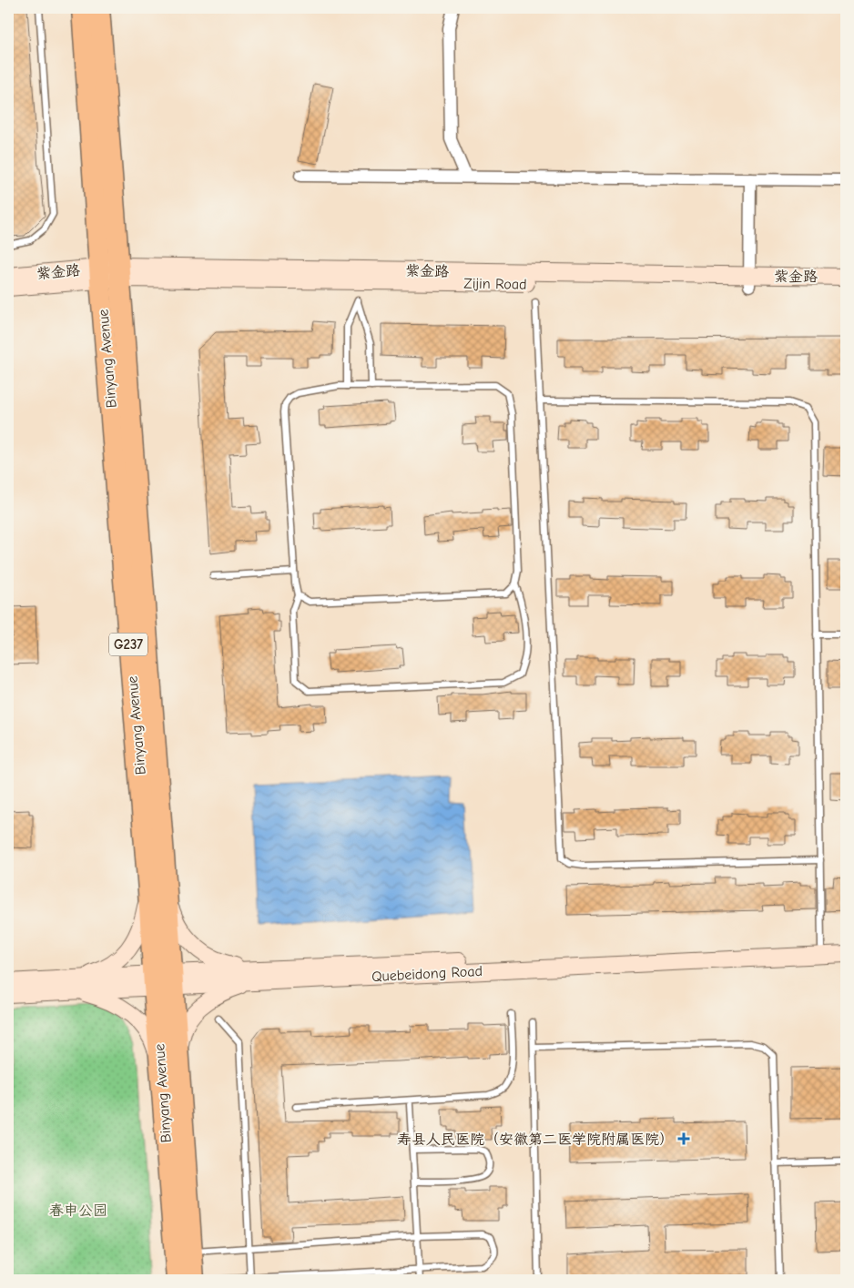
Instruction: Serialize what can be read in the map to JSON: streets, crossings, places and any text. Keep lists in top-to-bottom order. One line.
{"streets":{"highway":["Binyang Avenue","G237"],"street":["紫金路","Zijin Road","Quebeidong Road"]},"crossings":[["紫金路","Zijin Road"],["紫金路","Binyang Avenue"],["Zijin Road","Binyang Avenue"],["Binyang Avenue","Quebeidong Road"]],"parks":["春申公园"],"places":{"health":["寿县人民医院（安徽第二医学院附属医院）"]}}
